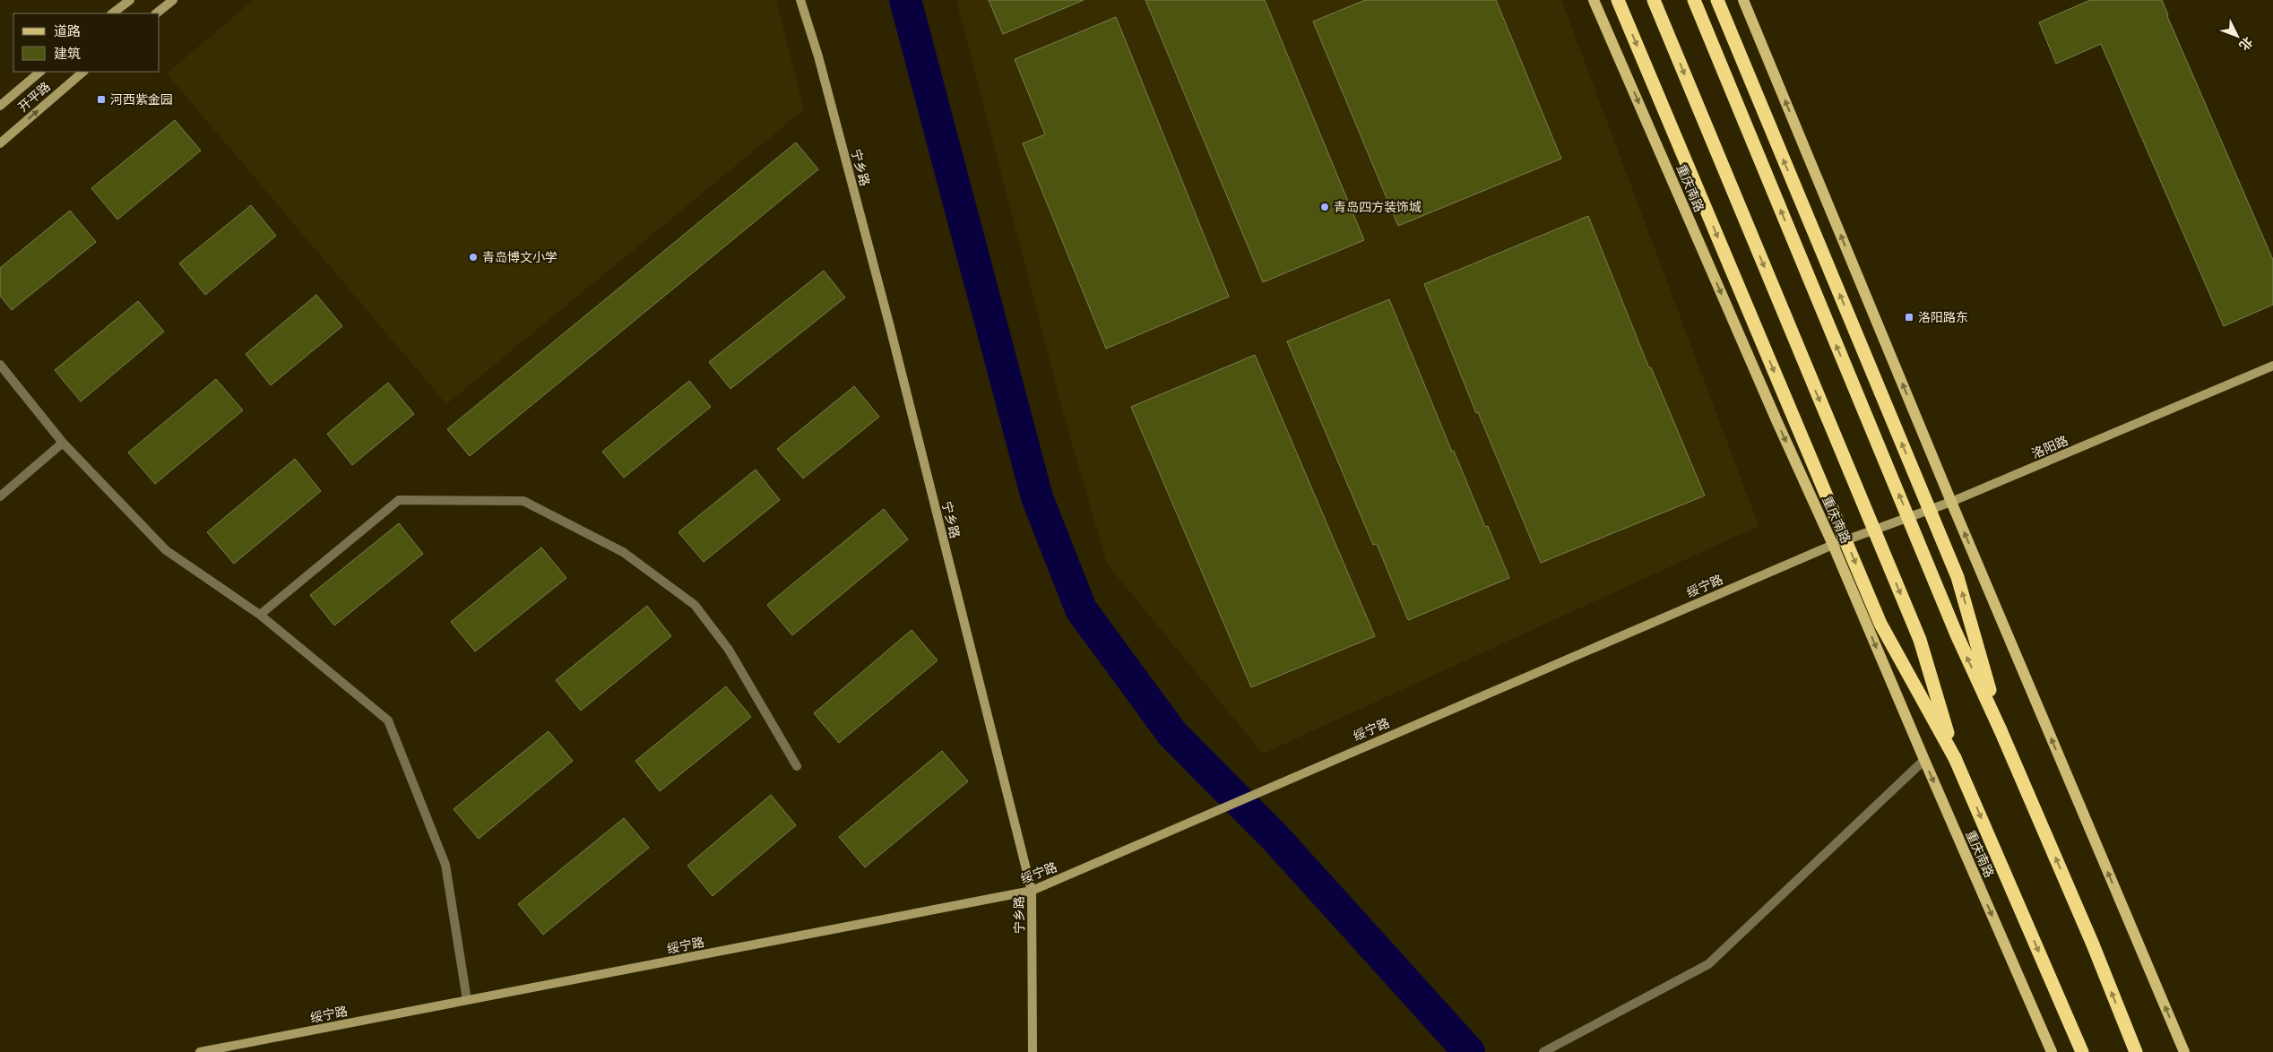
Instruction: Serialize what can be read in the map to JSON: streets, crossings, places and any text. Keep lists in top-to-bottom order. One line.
{"streets":{"main road":["重庆南路"],"street":["开平路","宁乡路","洛阳路","绥宁路"]},"crossings":[["宁乡路","绥宁路"],["重庆南路","洛阳路"],["重庆南路","绥宁路"],["洛阳路","绥宁路"]],"one_way":["重庆南路"],"places":{"transit":["河西紫金园","洛阳路东"],"other":["青岛四方装饰城","青岛博文小学"]},"legend":["道路","建筑"],"north":"bottom right"}
